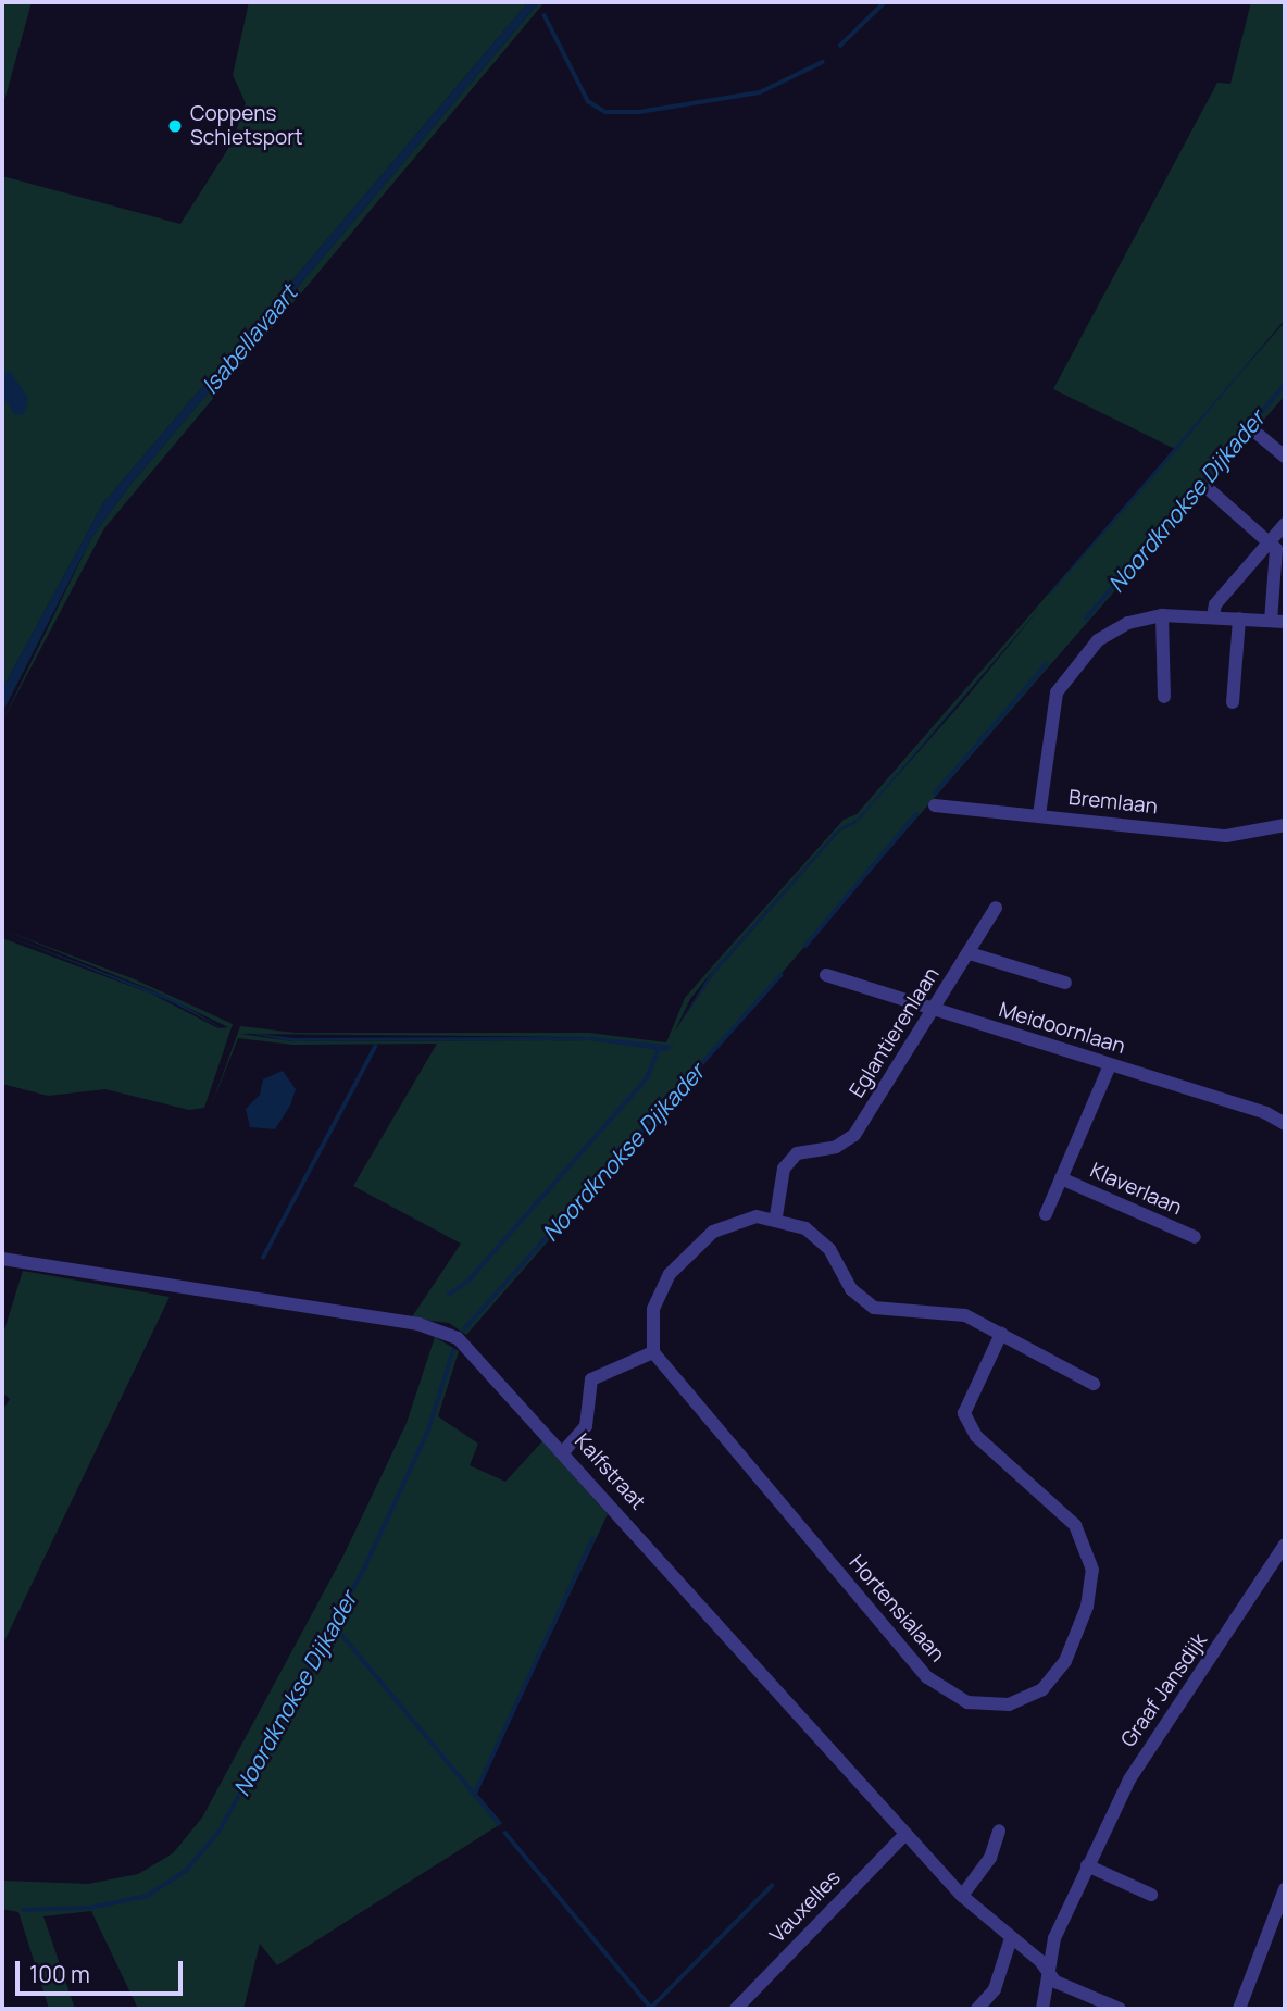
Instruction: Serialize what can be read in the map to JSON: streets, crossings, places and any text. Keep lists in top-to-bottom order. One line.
{"streets":{"street":["Bremlaan","Meidoornlaan","Eglantierenlaan","Klaverlaan","Kalfstraat","Hortensialaan","Graaf Jansdijk","Vauxelles"]},"crossings":[["Meidoornlaan","Eglantierenlaan"],["Meidoornlaan","Klaverlaan"],["Kalfstraat","Graaf Jansdijk"],["Kalfstraat","Vauxelles"]],"water":["Isabellavaart","Noordknokse Dijkader"],"places":["Coppens Schietsport"],"scale_bar":"100 m"}
